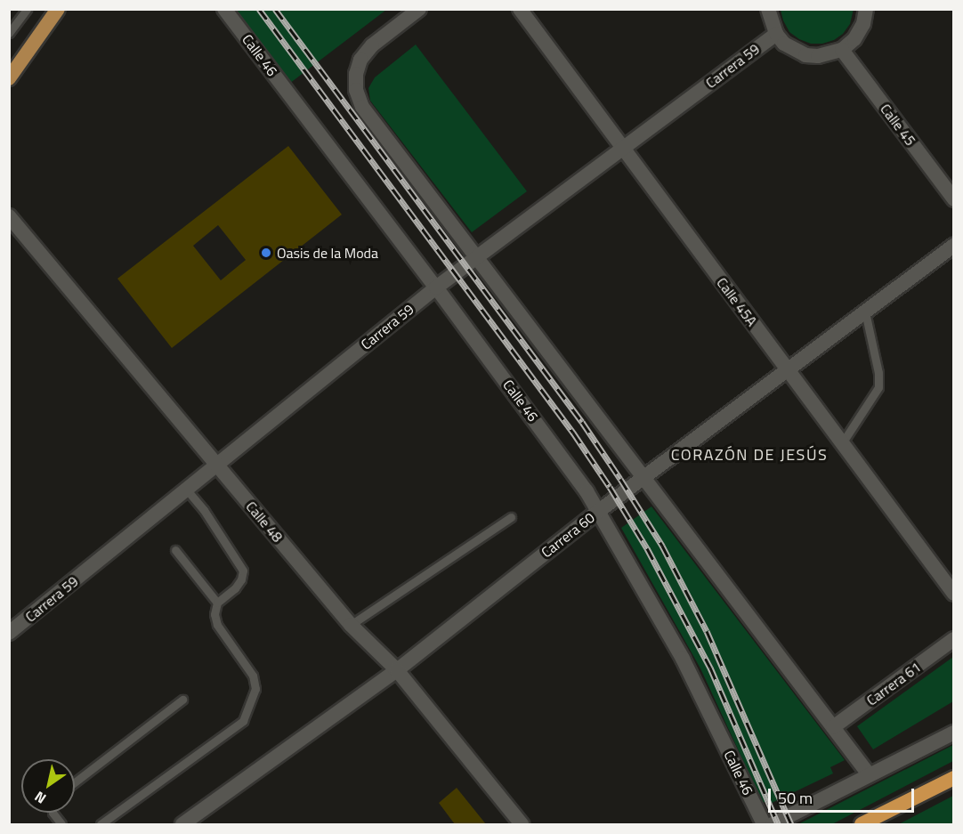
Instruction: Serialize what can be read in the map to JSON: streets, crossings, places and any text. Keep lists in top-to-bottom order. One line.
{"streets":{"street":["Calle 46","Carrera 59","Calle 45","Calle 45A","Calle 48","Carrera 60","Carrera 61"]},"crossings":[["Calle 46","Carrera 59"],["Calle 46","Carrera 60"],["Carrera 59","Calle 45A"],["Carrera 59","Calle 48"],["Calle 45A","Carrera 60"],["Calle 48","Carrera 60"]],"districts":["CORAZÓN DE JESÚS"],"places":["Oasis de la Moda"],"scale_bar":"50 m","north":"bottom left"}
